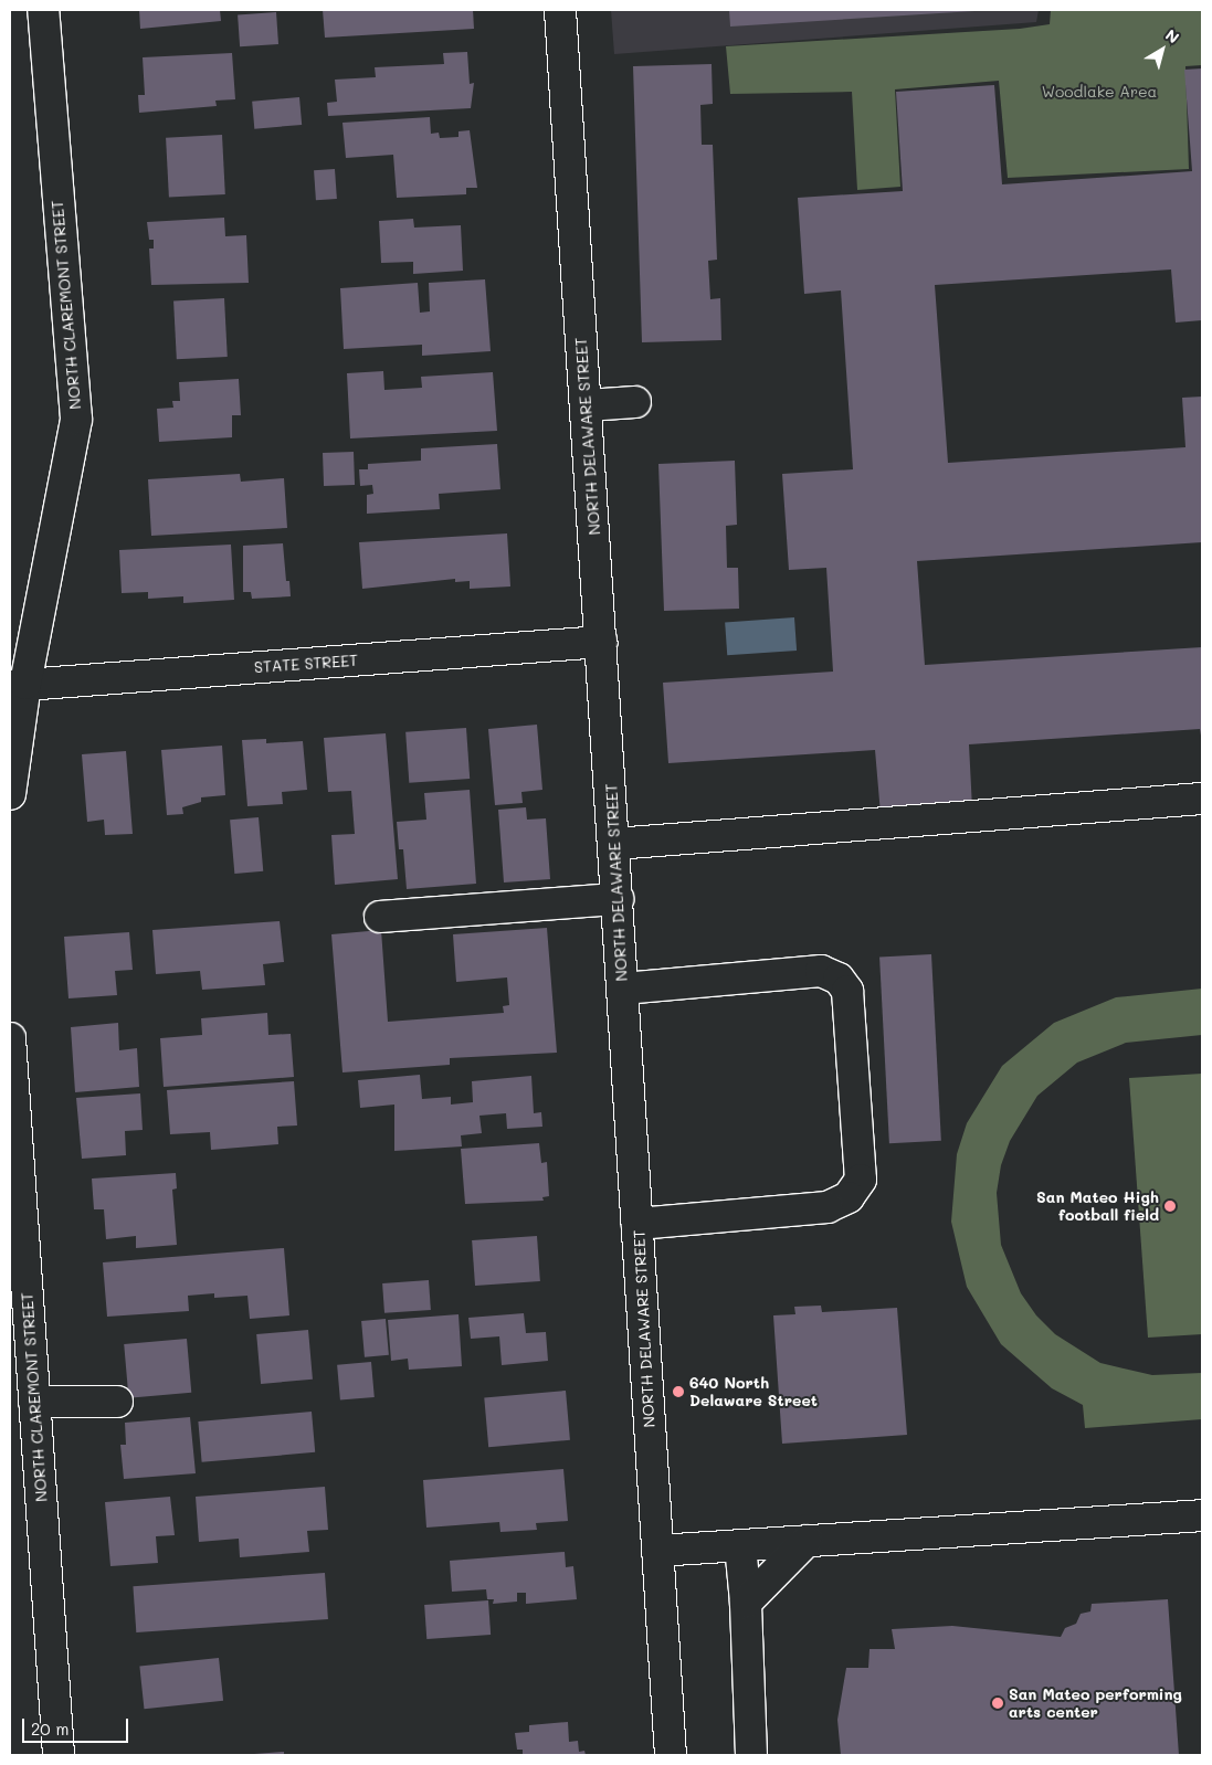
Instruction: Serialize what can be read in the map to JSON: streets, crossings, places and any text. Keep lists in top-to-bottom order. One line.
{"streets":{"street":["NORTH CLAREMONT STREET","NORTH DELAWARE STREET","STATE STREET"]},"crossings":[["NORTH CLAREMONT STREET","STATE STREET"],["NORTH DELAWARE STREET","STATE STREET"]],"parks":["Woodlake Area"],"places":["San Mateo High football field","640 North Delaware Street","San Mateo performing arts center"],"scale_bar":"20 m","north":"top right"}
